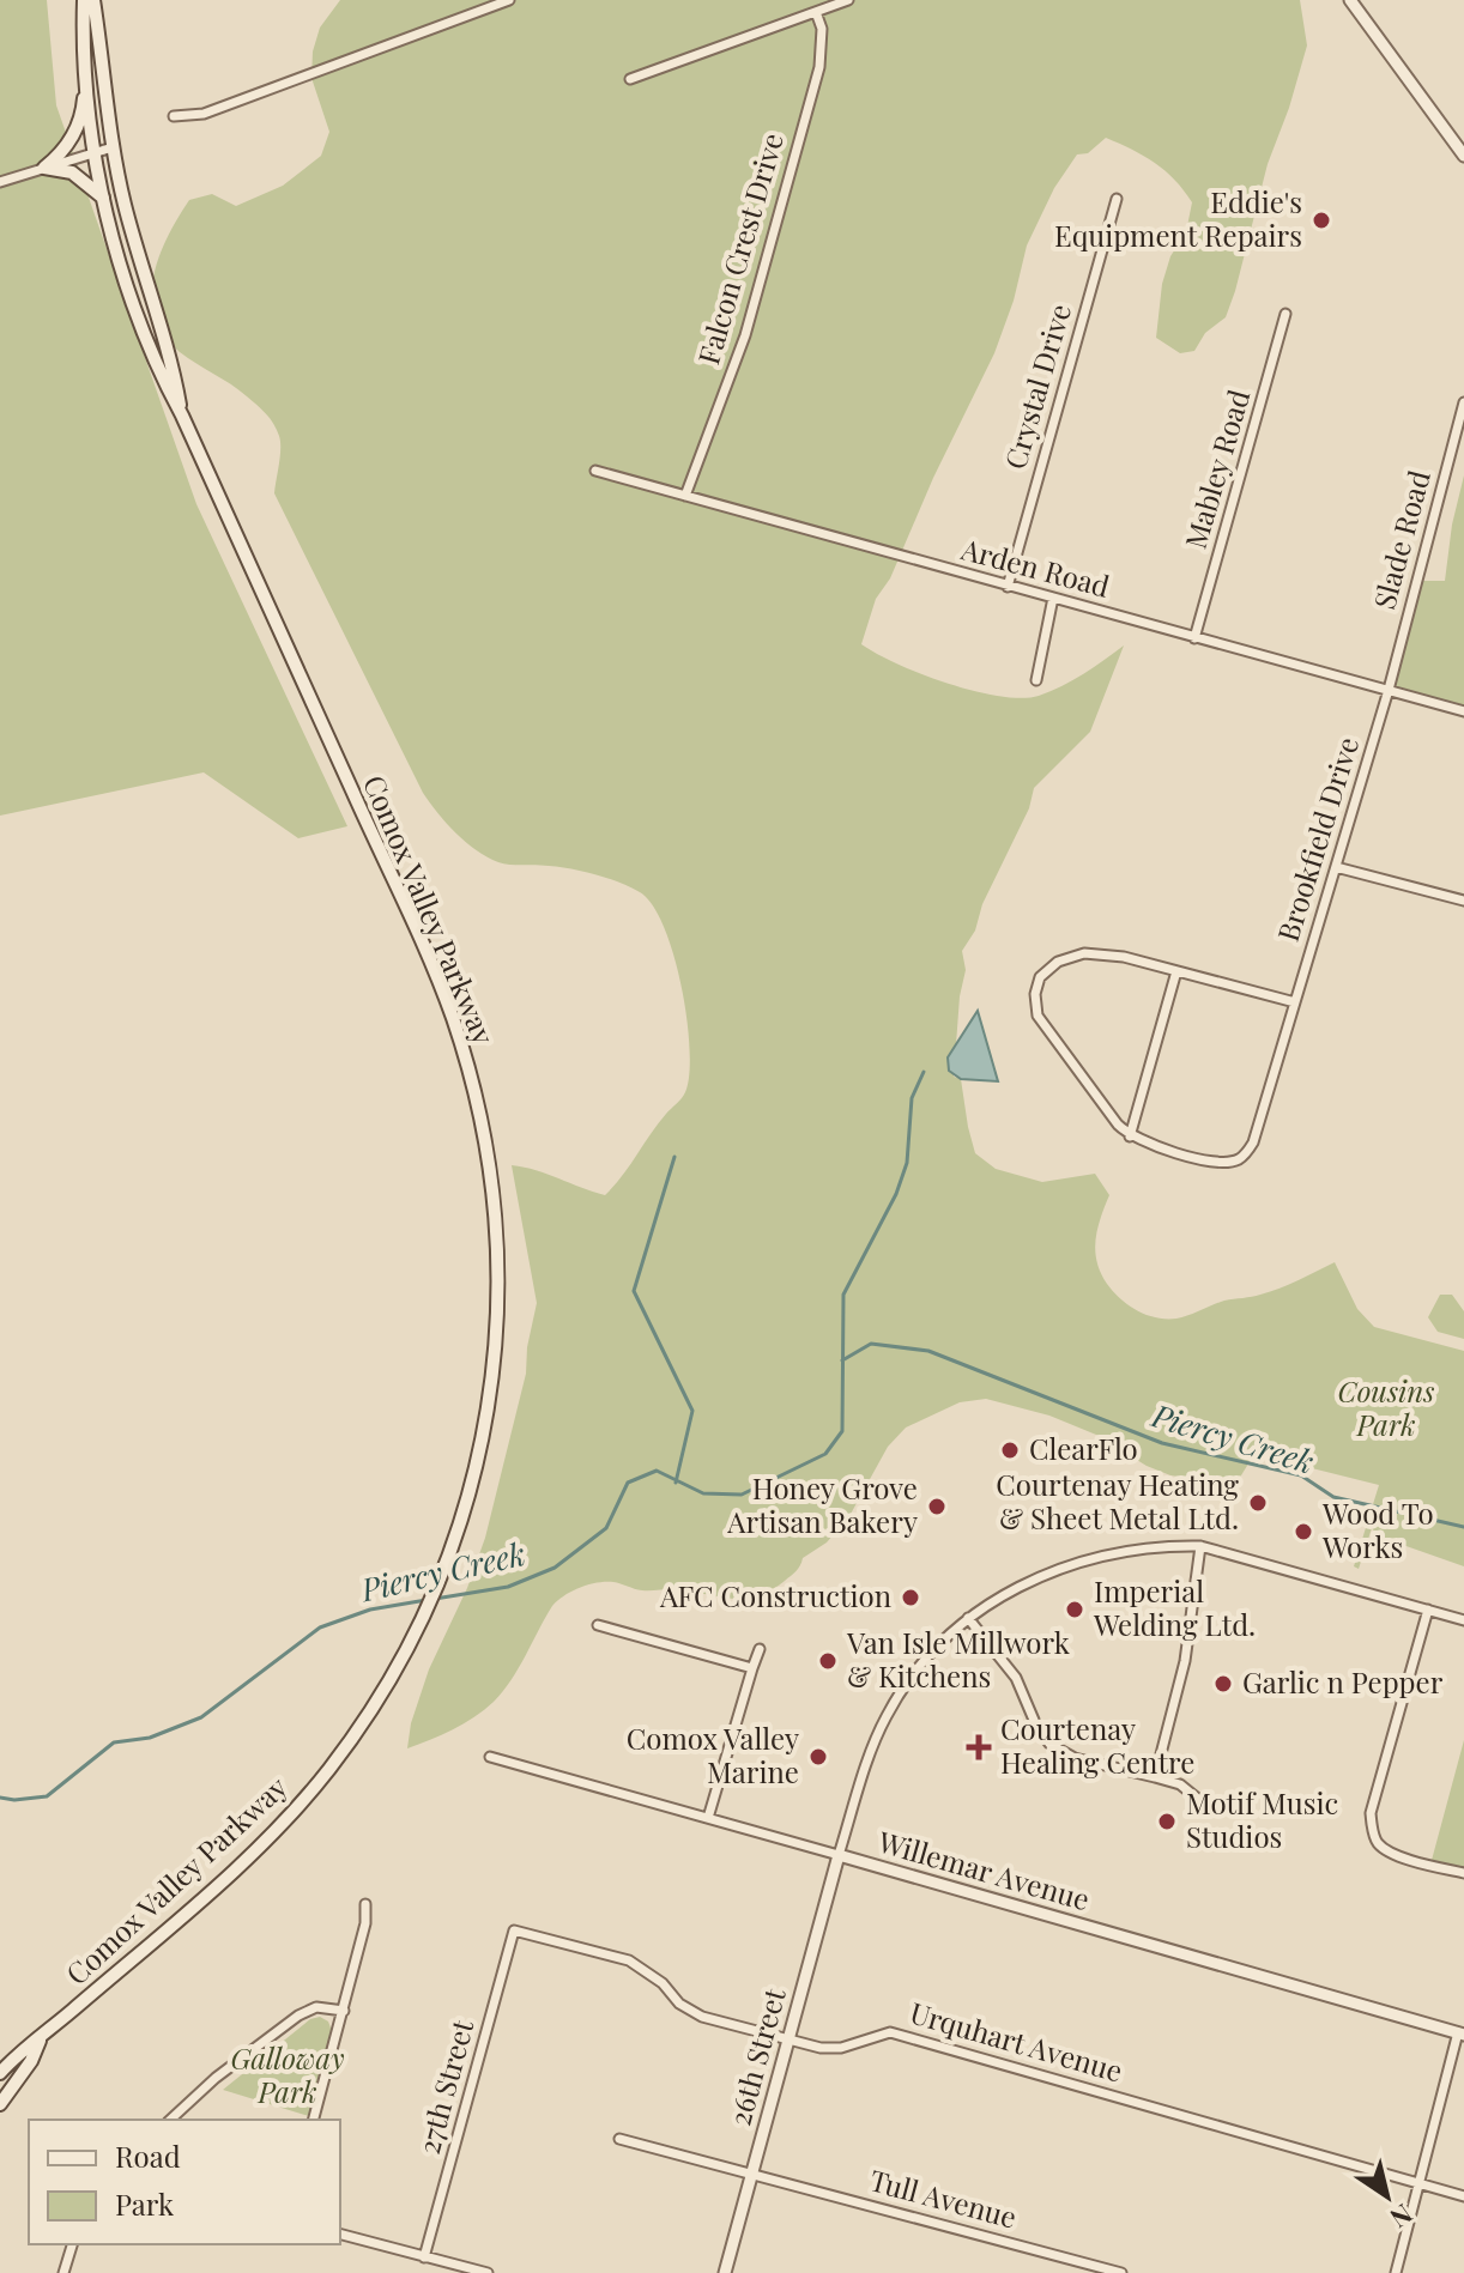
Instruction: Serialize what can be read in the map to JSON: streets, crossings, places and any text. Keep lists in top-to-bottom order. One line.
{"streets":{"main road":["Comox Valley Parkway"],"street":["Falcon Crest Drive","Crystal Drive","Mabley Road","Slade Road","Arden Road","Brookfield Drive","Willemar Avenue","Urquhart Avenue","26th Street","27th Street","Tull Avenue"]},"crossings":[["Falcon Crest Drive","Arden Road"],["Crystal Drive","Arden Road"],["Mabley Road","Arden Road"],["Slade Road","Arden Road"],["Slade Road","Brookfield Drive"],["Arden Road","Brookfield Drive"],["Willemar Avenue","26th Street"],["Urquhart Avenue","26th Street"],["Urquhart Avenue","27th Street"],["26th Street","Tull Avenue"]],"water":["Piercy Creek"],"parks":["Cousins Park","Galloway Park"],"places":{"other":["Eddie's Equipment Repairs","ClearFlo","Courtenay Heating & Sheet Metal Ltd.","Honey Grove Artisan Bakery","Wood To Works","AFC Construction","Imperial Welding Ltd.","Van Isle Millwork & Kitchens","Garlic n Pepper","Comox Valley Marine","Motif Music Studios"],"health":["Courtenay Healing Centre"]},"legend":["Road","Park"],"north":"bottom right"}
